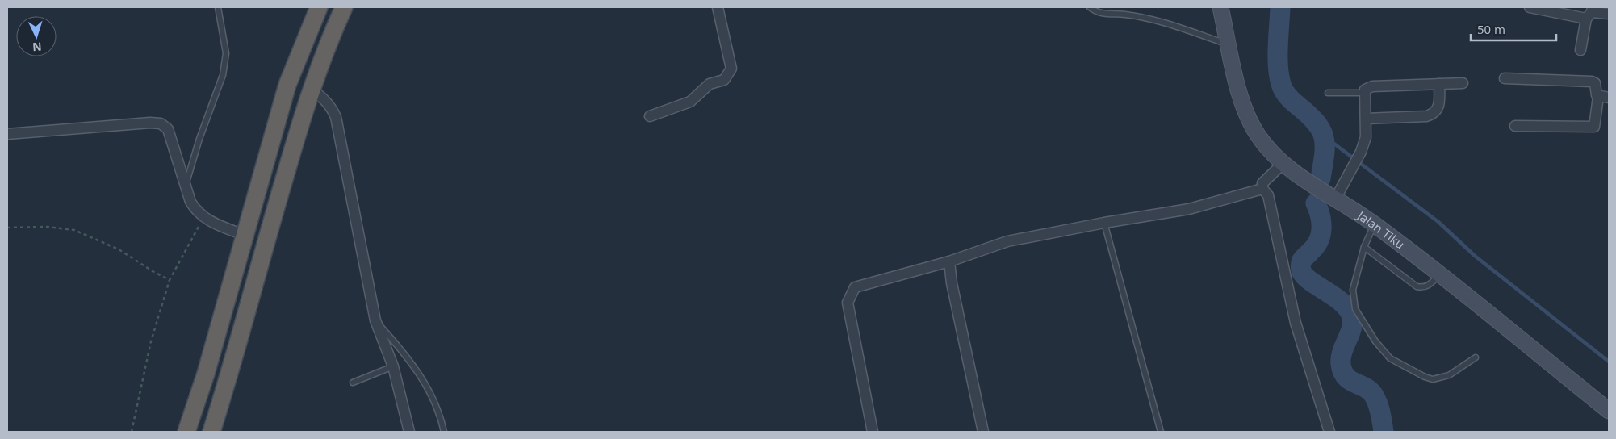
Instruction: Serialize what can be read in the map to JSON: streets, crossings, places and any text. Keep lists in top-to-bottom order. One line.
{"streets":{"main road":["Jalan Tiku"]},"scale_bar":"50 m","north":"bottom"}
